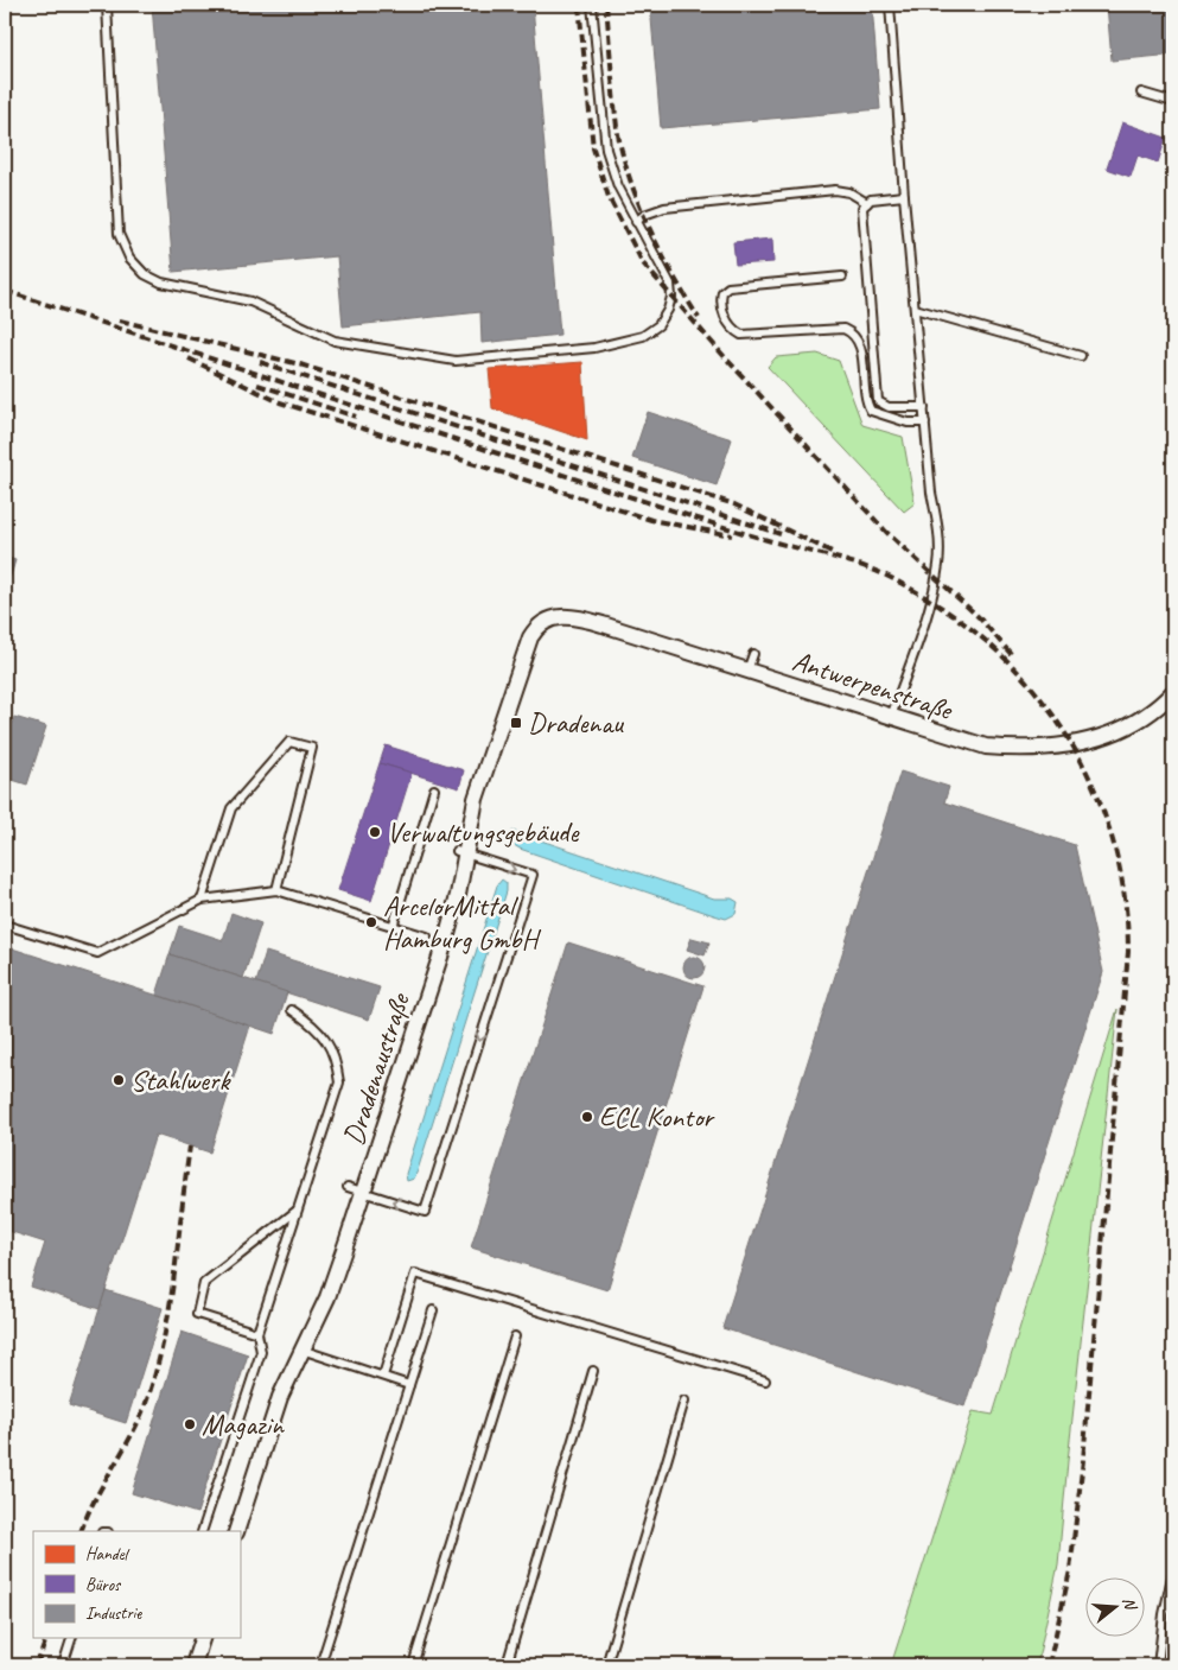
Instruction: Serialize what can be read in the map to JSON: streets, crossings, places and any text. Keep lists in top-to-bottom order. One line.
{"streets":{"street":["Antwerpenstraße","Dradenaustraße"]},"crossings":[["Antwerpenstraße","Dradenaustraße"]],"places":{"transit":["Dradenau"],"other":["Verwaltungsgebäude","ArcelorMittal Hamburg GmbH","Stahlwerk","ECL Kontor","Magazin"]},"legend":["Handel","Büros","Industrie"],"north":"right"}
